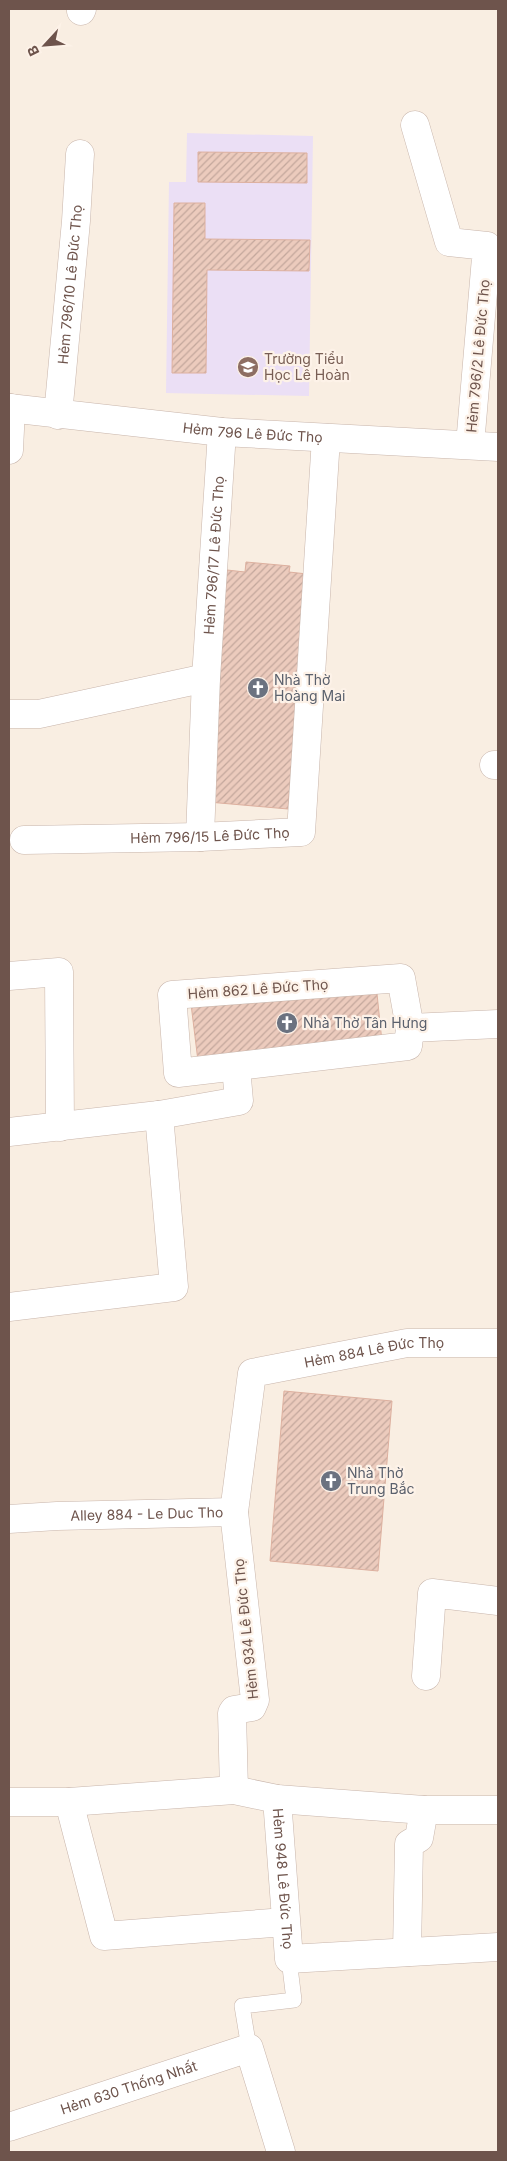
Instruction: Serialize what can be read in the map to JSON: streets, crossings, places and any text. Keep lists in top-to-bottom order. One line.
{"streets":{"street":["Hẻm 796/10 Lê Đức Thọ","Hẻm 796/2 Lê Đức Thọ","Hẻm 796 Lê Đức Thọ","Hẻm 796/17 Lê Đức Thọ","Hẻm 796/15 Lê Đức Thọ","Hẻm 862 Lê Đức Thọ","Alley 884 - Le Duc Tho","Hẻm 934 Lê Đức Thọ","Hẻm 948 Lê Đức Thọ","Hẻm 630 Thống Nhất"]},"crossings":[["Hẻm 796/10 Lê Đức Thọ","Hẻm 796 Lê Đức Thọ"],["Hẻm 796/2 Lê Đức Thọ","Hẻm 796 Lê Đức Thọ"],["Hẻm 796 Lê Đức Thọ","Hẻm 796/17 Lê Đức Thọ"],["Hẻm 796 Lê Đức Thọ","Hẻm 796/15 Lê Đức Thọ"],["Hẻm 796/17 Lê Đức Thọ","Hẻm 796/15 Lê Đức Thọ"],["Alley 884 - Le Duc Tho","Hẻm 934 Lê Đức Thọ"],["Hẻm 934 Lê Đức Thọ","Hẻm 948 Lê Đức Thọ"]],"places":{"school or university":["Trường Tiểu Học Lê Hoàn"],"church":["Nhà Thờ Hoàng Mai","Nhà Thờ Tân Hưng","Nhà Thờ Trung Bắc"]},"north":"bottom left"}
